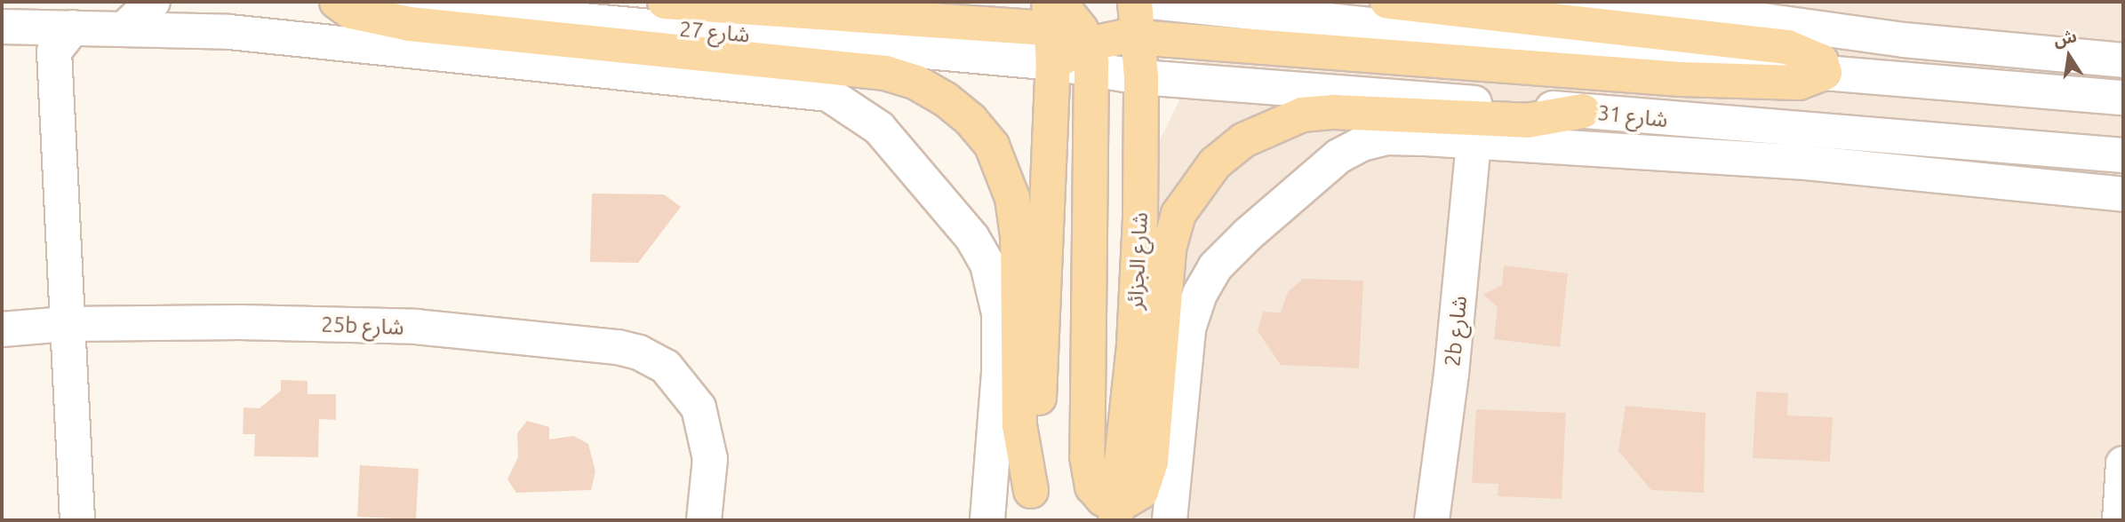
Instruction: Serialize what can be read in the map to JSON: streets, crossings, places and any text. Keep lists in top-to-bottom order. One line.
{"streets":{"main road":["شارع الجزائر"],"street":["شارع 27","شارع 31","25b شارع","2b شارع"]},"crossings":[["شارع 31","شارع الجزائر"]],"north":"top"}
